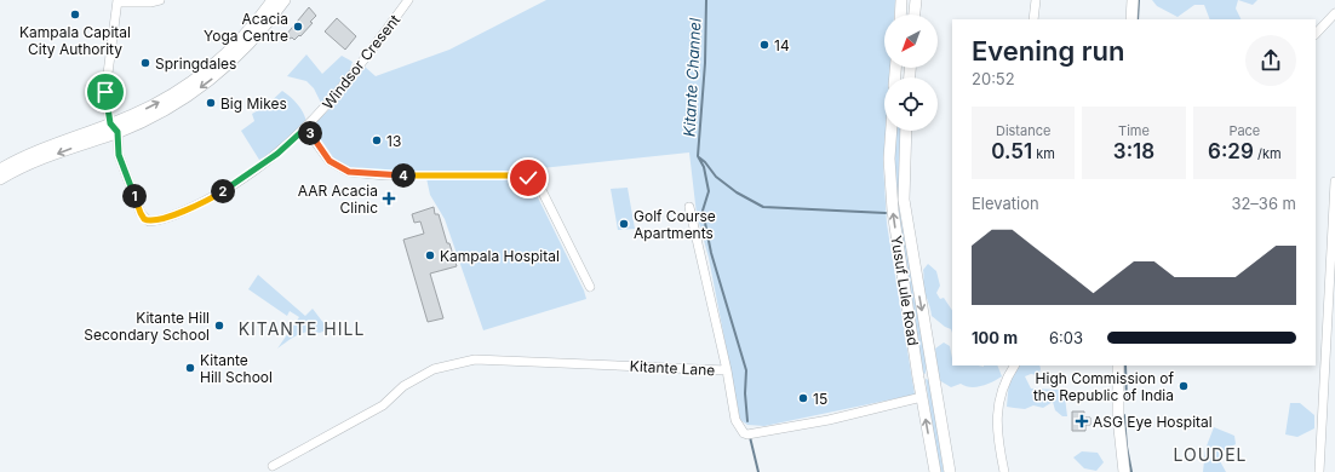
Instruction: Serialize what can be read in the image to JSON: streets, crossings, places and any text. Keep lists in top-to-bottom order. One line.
{"streets":{"main road":["Yusuf Lule Road"],"street":["Windsor Cresent","Kitante Lane"]},"crossings":[["Yusuf Lule Road","Kitante Lane"]],"districts":["KITANTE HILL","LOUDEL"],"water":["Kitante Channel"],"places":{"other":["Kampala Capital City Authority","Acacia Yoga Centre","14","Springdales","Big Mikes","13","Golf Course Apartments","Kampala Hospital","Kitante Hill Secondary School","Kitante Hill School","High Commission of the Republic of India","15"],"health":["AAR Acacia Clinic","ASG Eye Hospital"]},"north":"bottom left","page":{"heading":["Evening run","20:52"],"stats":[["Distance","0.51 km"],["Time","3:18"],["Pace","6:29 /km"]],"pins":["3","4","2","1"],"chart":["Elevation","32–36 m"],"list":[{"name":"100 m","note":"6:03"}]}}
